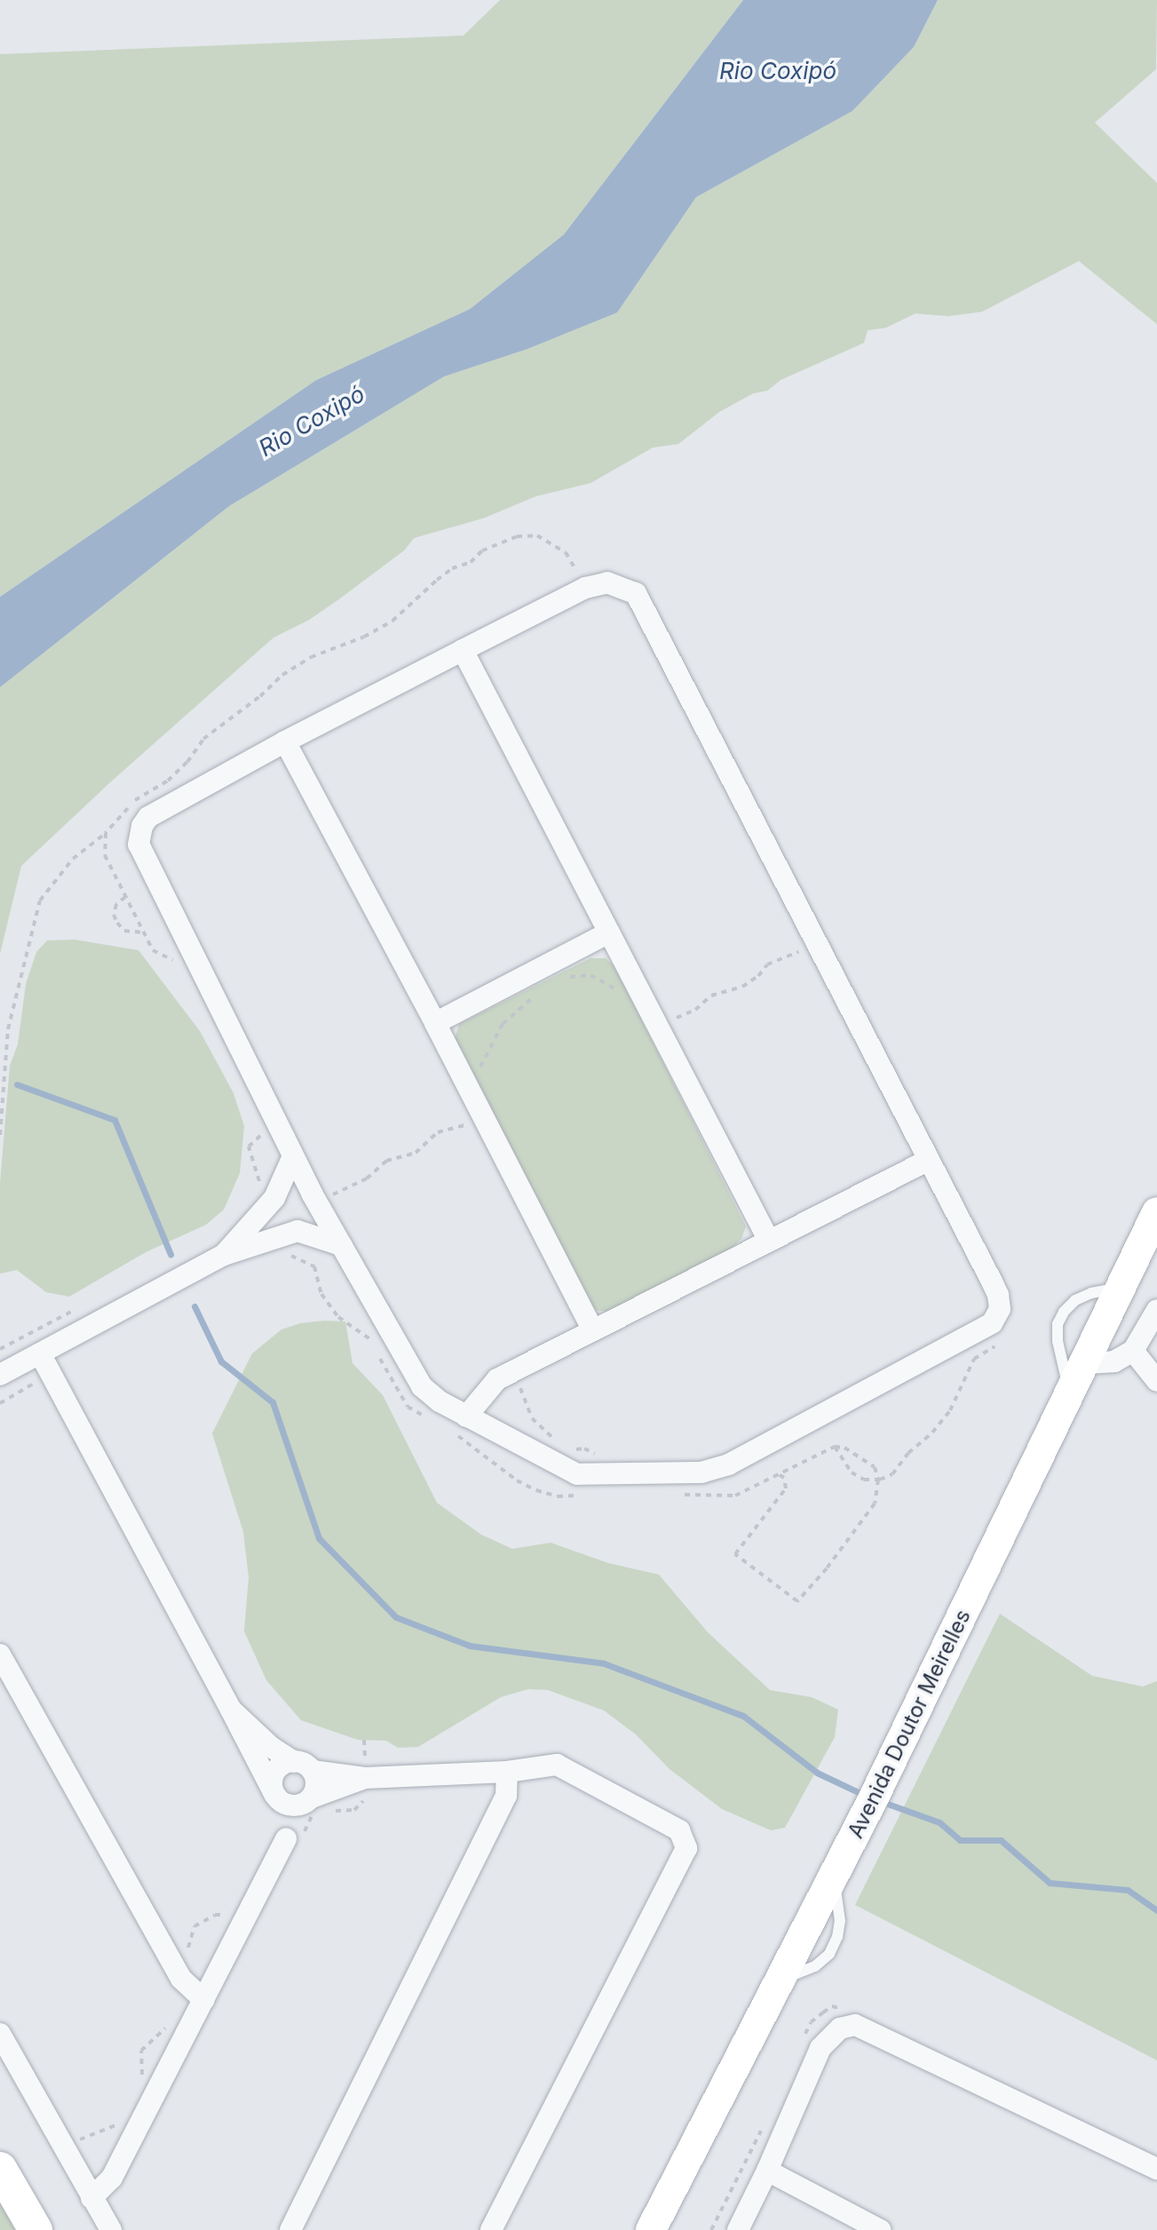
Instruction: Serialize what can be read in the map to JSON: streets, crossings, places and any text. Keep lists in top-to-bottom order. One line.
{"streets":{"street":["Avenida Doutor Meirelles"]},"water":["Rio Coxipó"]}
